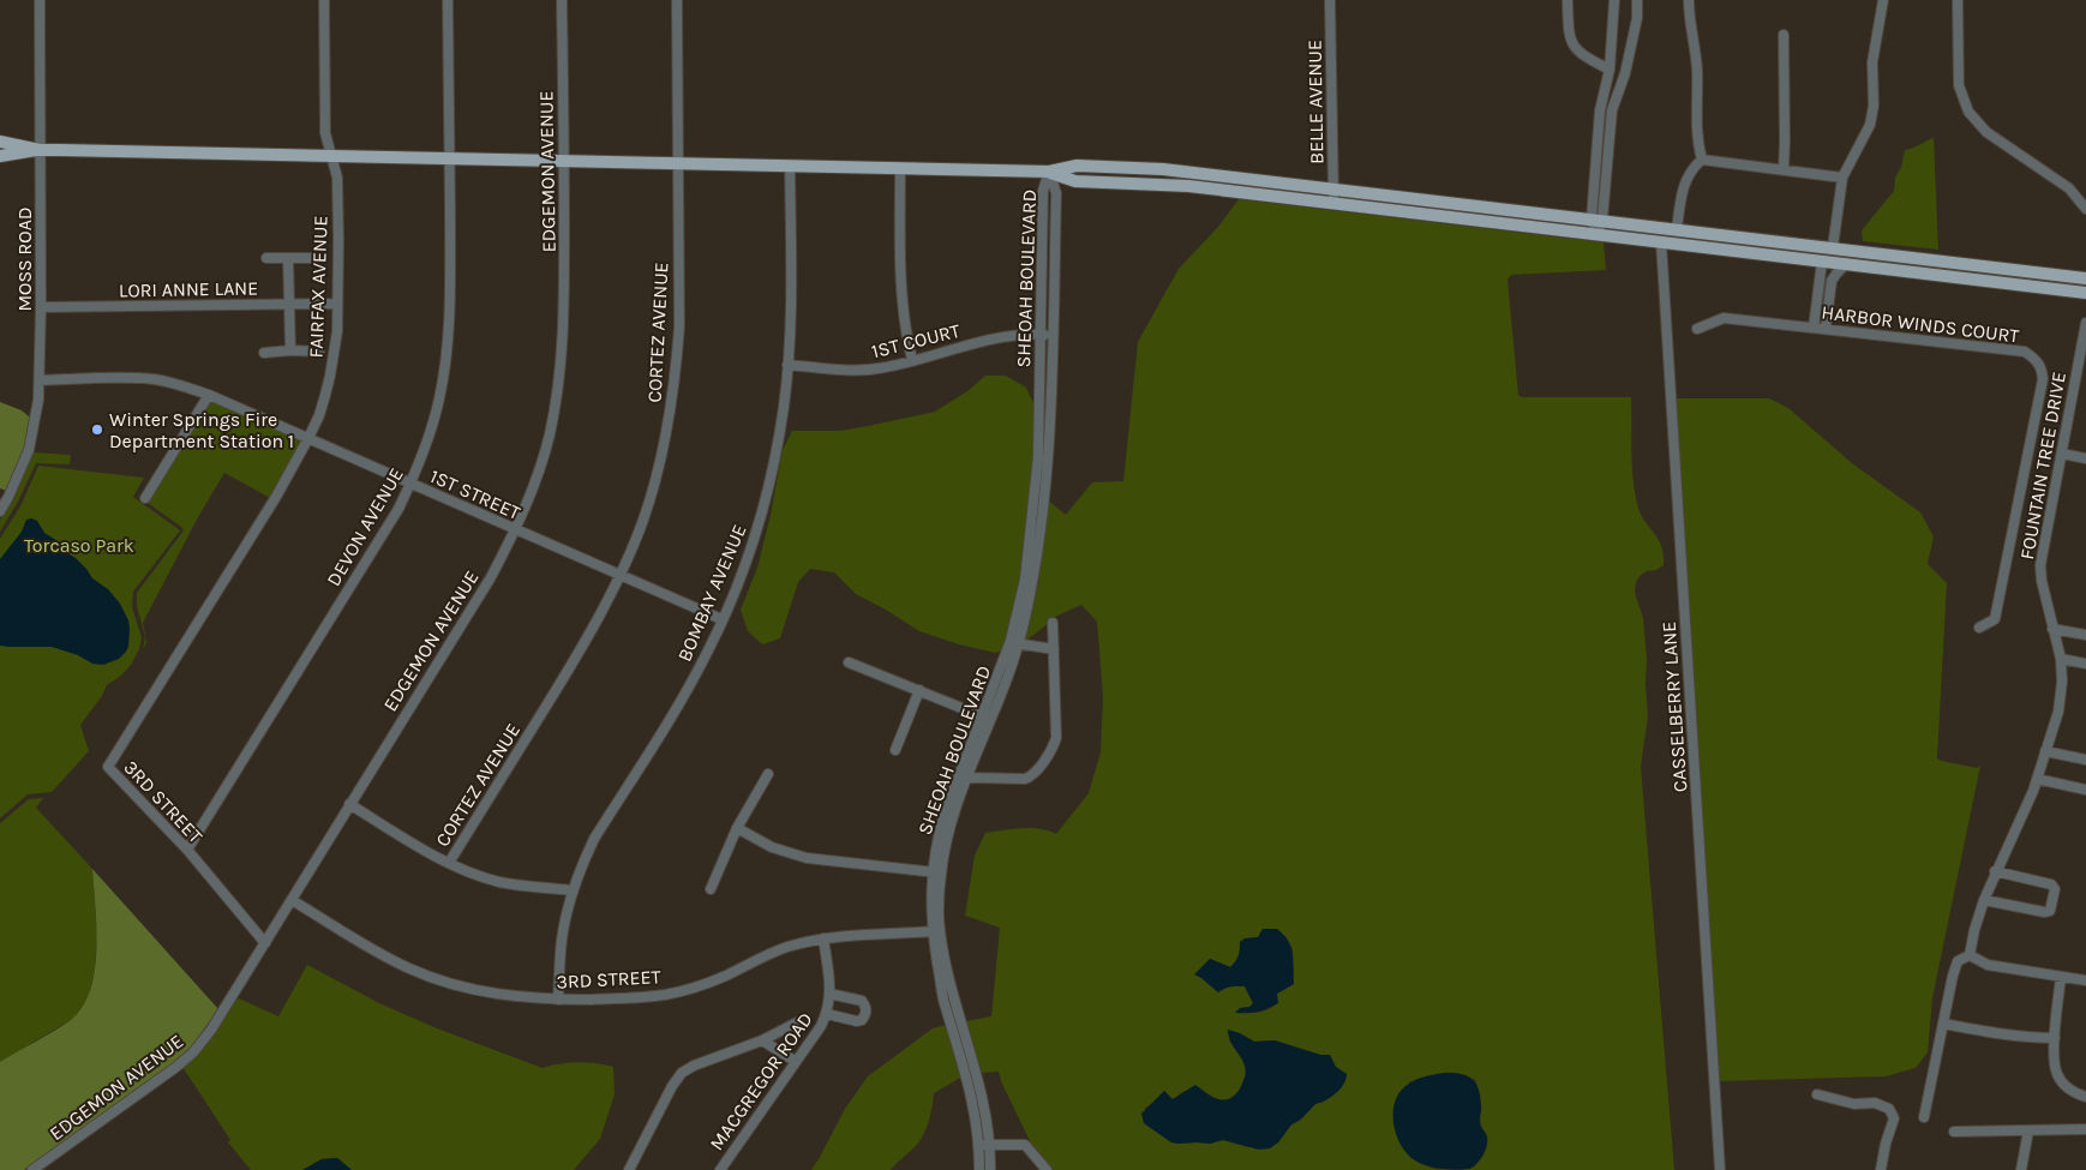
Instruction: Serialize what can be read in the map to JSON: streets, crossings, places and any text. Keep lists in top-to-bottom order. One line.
{"streets":{"street":["BELLE AVENUE","EDGEMON AVENUE","MOSS ROAD","SHEOAH BOULEVARD","FAIRFAX AVENUE","LORI ANNE LANE","HARBOR WINDS COURT","CORTEZ AVENUE","1ST COURT","FOUNTAIN TREE DRIVE","1ST STREET","DEVON AVENUE","BOMBAY AVENUE","CASSELBERRY LANE","3RD STREET","MACGREGOR ROAD"]},"crossings":[["EDGEMON AVENUE","1ST STREET"],["EDGEMON AVENUE","3RD STREET"],["MOSS ROAD","LORI ANNE LANE"],["MOSS ROAD","1ST STREET"],["SHEOAH BOULEVARD","1ST COURT"],["SHEOAH BOULEVARD","3RD STREET"],["FAIRFAX AVENUE","LORI ANNE LANE"],["FAIRFAX AVENUE","1ST STREET"],["FAIRFAX AVENUE","3RD STREET"],["CORTEZ AVENUE","1ST STREET"],["1ST COURT","BOMBAY AVENUE"],["1ST STREET","DEVON AVENUE"],["1ST STREET","BOMBAY AVENUE"],["DEVON AVENUE","3RD STREET"],["BOMBAY AVENUE","3RD STREET"],["3RD STREET","MACGREGOR ROAD"]],"parks":["Torcaso Park"],"places":["Winter Springs Fire Department Station 1"]}
